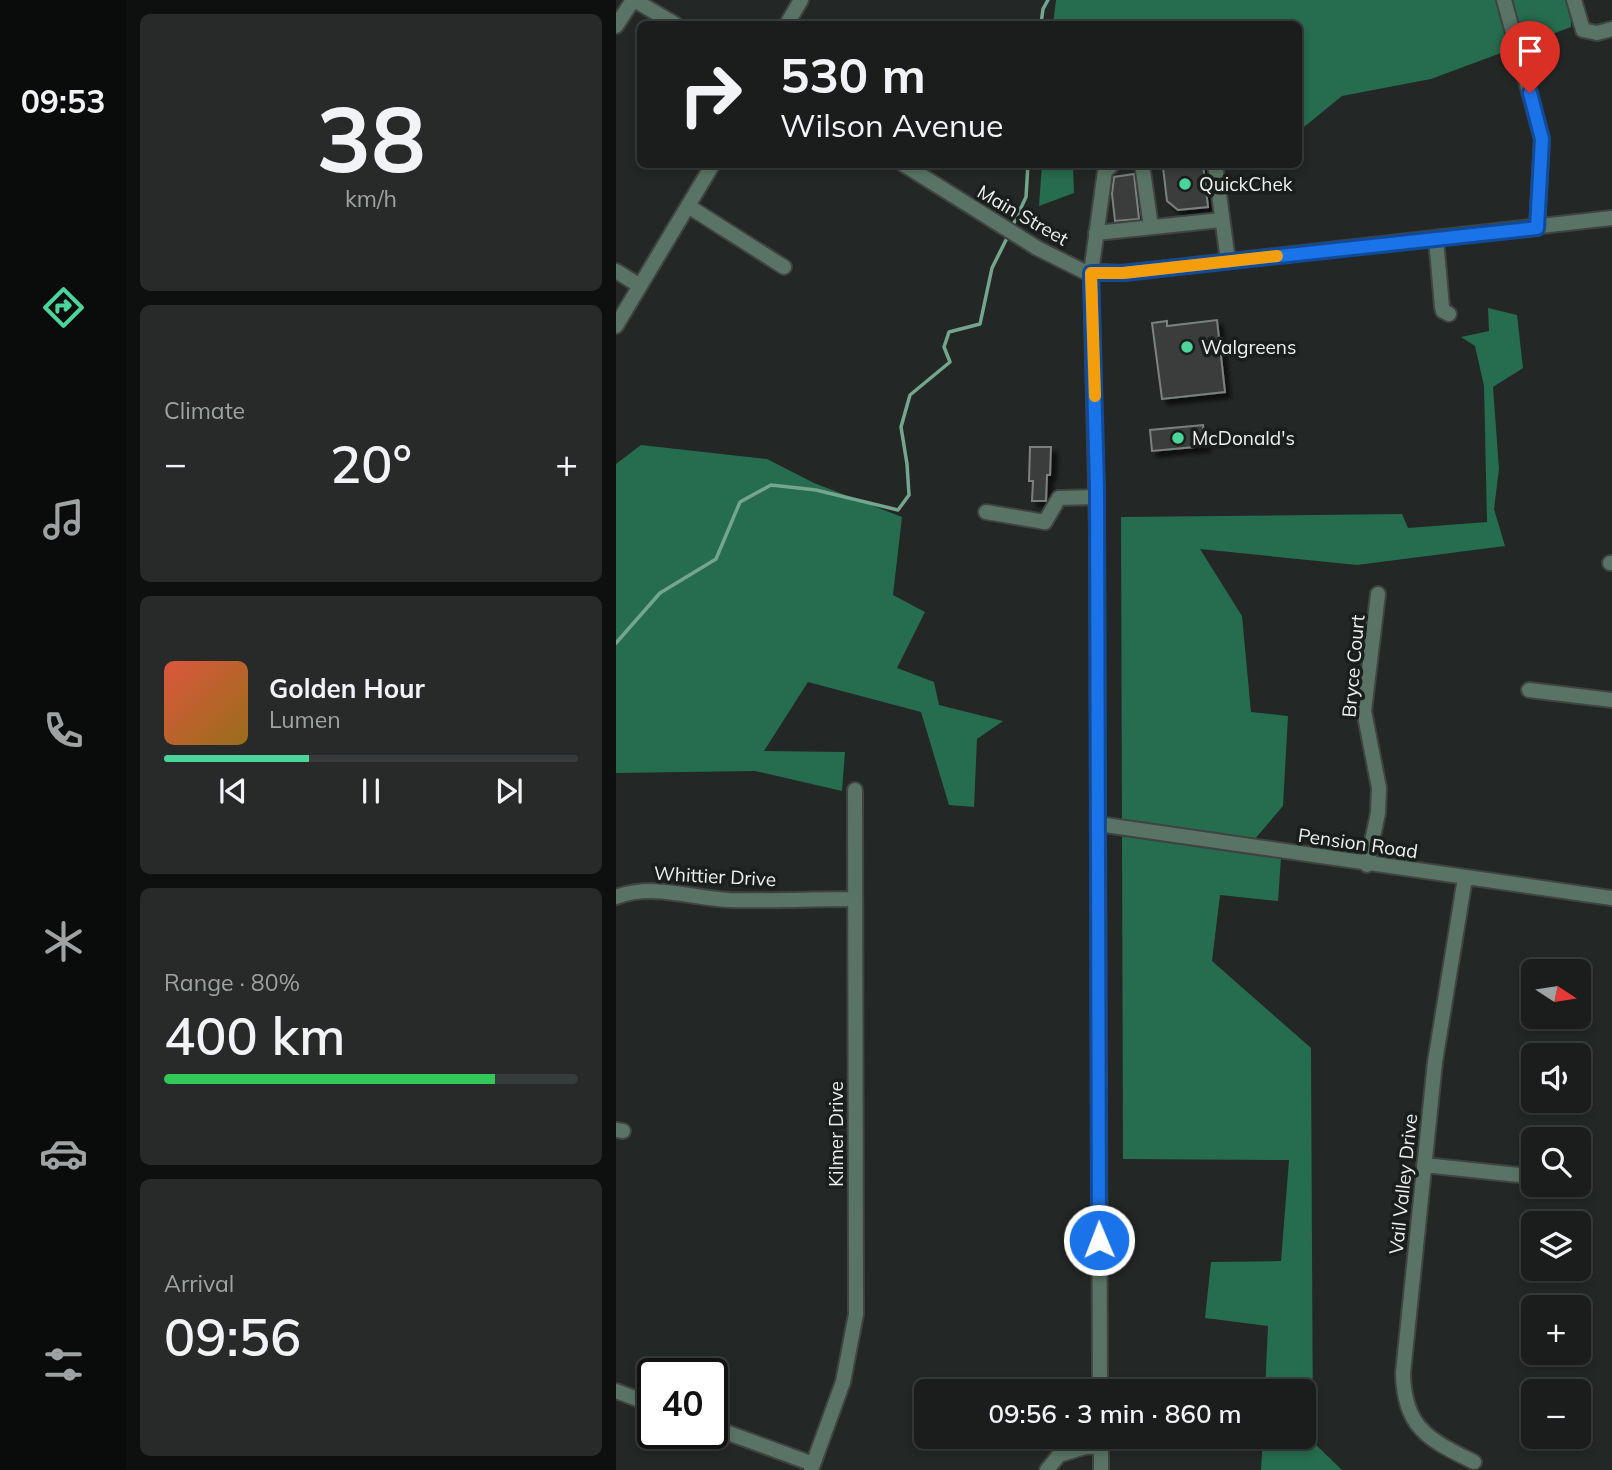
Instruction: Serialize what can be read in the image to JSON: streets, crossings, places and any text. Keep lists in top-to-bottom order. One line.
{"streets":{"street":["Main Street","Bryce Court","Pension Road","Whittier Drive","Kilmer Drive","Vail Valley Drive"]},"crossings":[["Bryce Court","Pension Road"],["Pension Road","Vail Valley Drive"],["Whittier Drive","Kilmer Drive"]],"places":["QuickChek","Walgreens","McDonald's"],"north":"right","page":{"tabs":"09:53","tile":[["38","km/h"],"Climate",["Range · 80%","400 km"],["Arrival","09:56"]],"turn":["530 m","Wilson Avenue"],"heat":["−","20°","+"],"song":["Golden Hour","Lumen"],"map_buttons":["+","−"],"limit":"40","trip":"09:56 · 3 min · 860 m"}}
